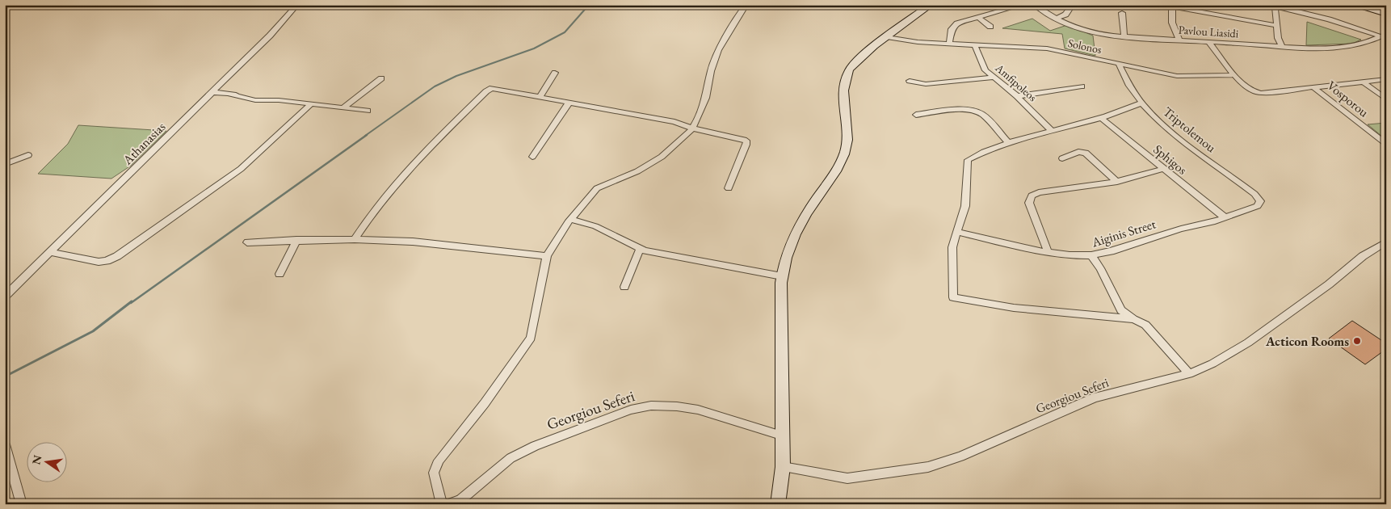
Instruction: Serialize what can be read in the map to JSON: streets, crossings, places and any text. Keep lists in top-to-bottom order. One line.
{"streets":{"street":["Pavlou Liasidi","Solonos","Amfipoleos","Vosporou","Triptolemou","Athanasias","Sphigos","Aiginis Street","Georgiou Seferi"]},"crossings":[["Solonos","Amfipoleos"],["Solonos","Triptolemou"],["Triptolemou","Aiginis Street"],["Sphigos","Aiginis Street"]],"places":["Acticon Rooms"],"north":"left"}
